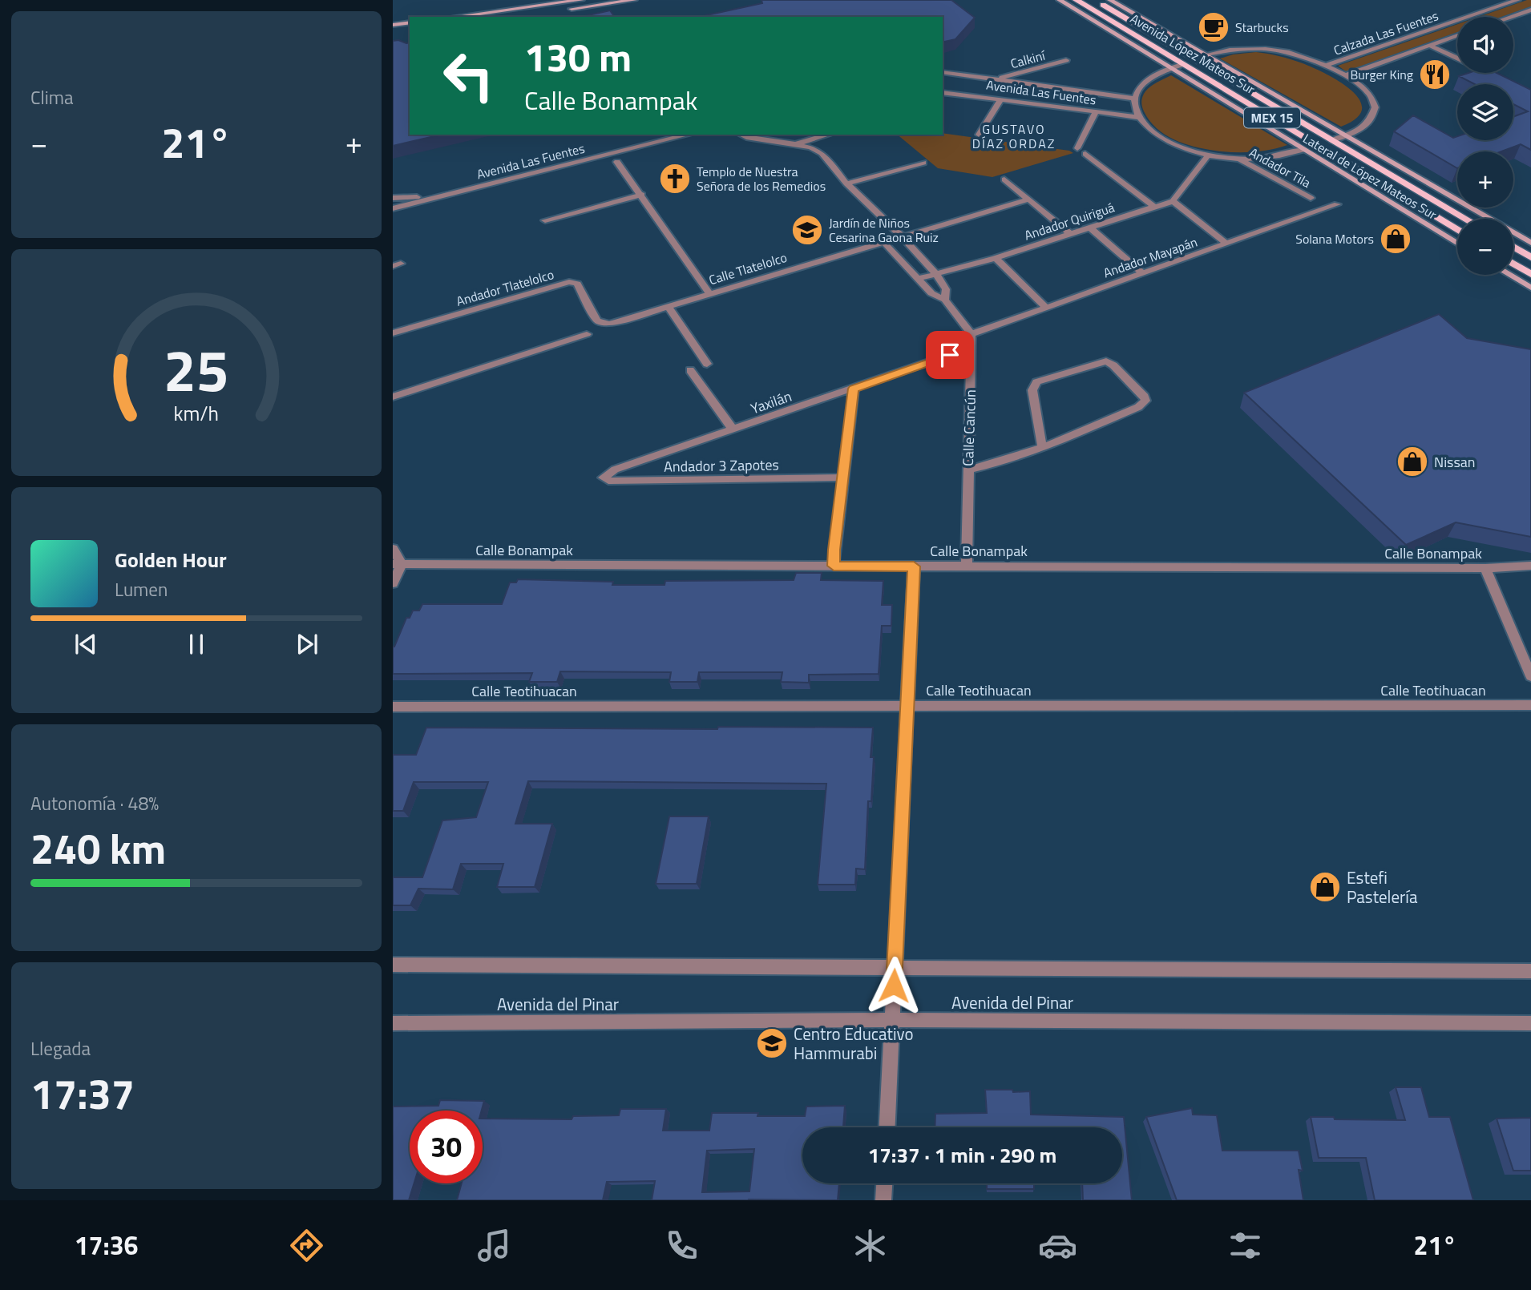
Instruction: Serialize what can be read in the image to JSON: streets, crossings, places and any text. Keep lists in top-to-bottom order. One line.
{"streets":{"main road":["Avenida López Mateos Sur","MEX 15","Lateral de López Mateos Sur"],"street":["Calzada Las Fuentes","Calkiní","Avenida Las Fuentes","Andador Tila","Andador Quiriguá","Andador Mayapán","Calle Tlatelolco","Andador Tlatelolco","Yaxilán","Calle Cancún","Andador 3 Zapotes","Calle Bonampak","Calle Teotihuacan","Avenida del Pinar"]},"crossings":[["Calkiní","Avenida Las Fuentes"],["Andador Mayapán","Calle Cancún"],["Calle Tlatelolco","Andador Tlatelolco"],["Yaxilán","Andador 3 Zapotes"],["Calle Cancún","Calle Bonampak"]],"districts":["GUSTAVO DÍAZ ORDAZ"],"places":{"cafe":["Starbucks"],"restaurant":["Burger King"],"church":["Templo de Nuestra Señora de los Remedios"],"school or university":["Jardín de Niños Cesarina Gaona Ruiz","Centro Educativo Hammurabi"],"shop":["Solana Motors","Nissan","Estefi Pastelería"]},"page":{"tile":["Clima",["Autonomía · 48%","240 km"],["Llegada","17:37"]],"map_buttons":["+","−"],"turn":["130 m","Calle Bonampak"],"heat":["−","21°","+"],"song":["Golden Hour","Lumen"],"limit":"30","trip":"17:37 · 1 min · 290 m","tabs":["17:36","21°"],"gauge":["25","km/h"]}}
